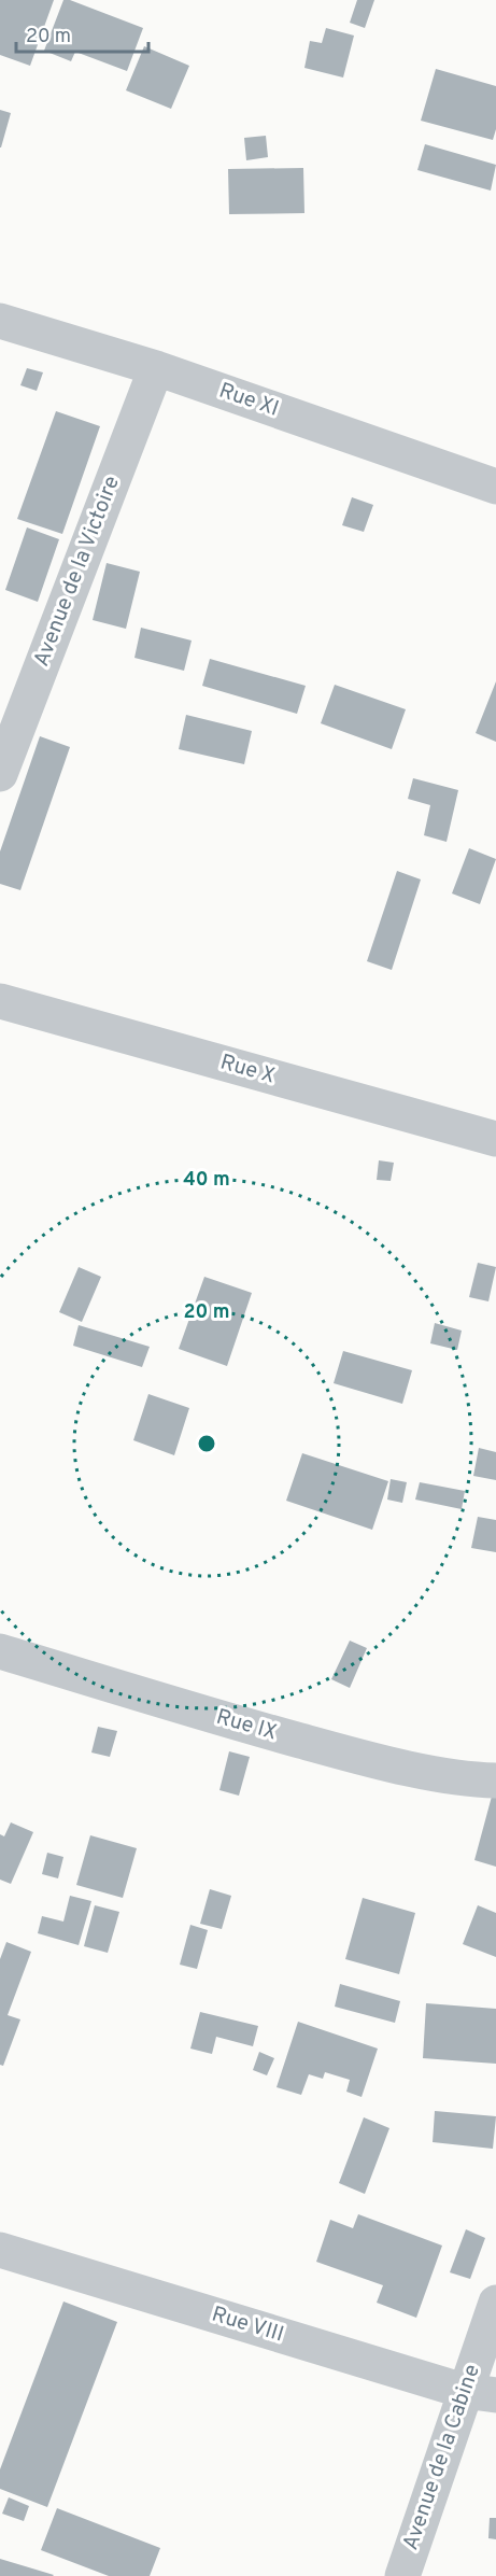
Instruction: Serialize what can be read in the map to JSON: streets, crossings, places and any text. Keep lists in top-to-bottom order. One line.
{"streets":{"street":["Rue XI","Avenue de la Victoire","Rue X","Rue IX","Rue VIII","Avenue de la Cabine"]},"crossings":[["Rue XI","Avenue de la Victoire"],["Rue VIII","Avenue de la Cabine"]],"scale_bar":"20 m","rings":["40 m","20 m"]}
